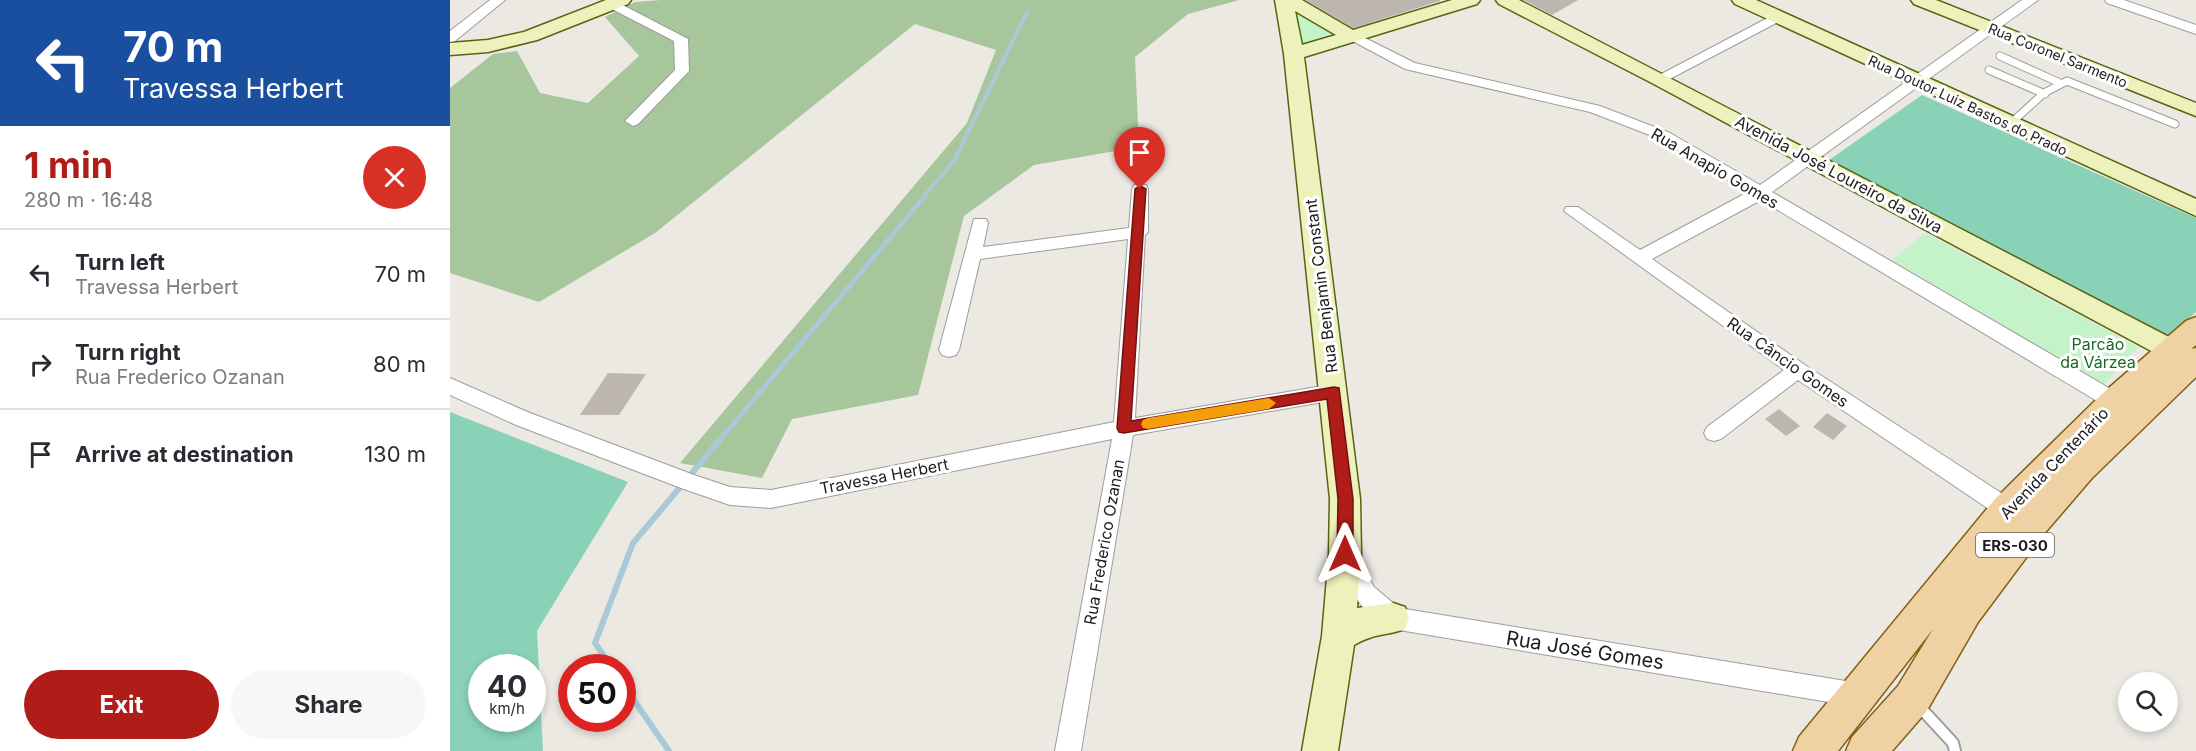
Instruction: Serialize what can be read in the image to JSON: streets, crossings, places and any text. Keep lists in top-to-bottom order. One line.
{"streets":{"main road":["Avenida Centenário","ERS-030"],"street":["Rua Coronel Sarmento","Rua Doutor Luiz Bastos do Prado","Rua Anapio Gomes","Avenida José Loureiro da Silva","Rua Benjamin Constant","Rua Câncio Gomes","Travessa Herbert","Rua Frederico Ozanan","Rua José Gomes"]},"crossings":[["Rua Anapio Gomes","Avenida Centenário"],["Avenida José Loureiro da Silva","Avenida Centenário"],["Rua Benjamin Constant","Travessa Herbert"],["Rua Benjamin Constant","Rua José Gomes"],["Rua Câncio Gomes","Avenida Centenário"],["Avenida Centenário","Rua José Gomes"],["Travessa Herbert","Rua Frederico Ozanan"]],"parks":["Parcão da Várzea"],"page":{"turn":["70 m","Travessa Herbert"],"heading":["1 min","280 m · 16:48"],"list":[{"name":"Turn left","note":"Travessa Herbert","value":"70 m"},{"name":"Turn right","note":"Rua Frederico Ozanan","value":"80 m"},{"name":"Arrive at destination","value":"130 m"}],"speed":"40 km/h","limit":"50","buttons":["Exit","Share"]}}
